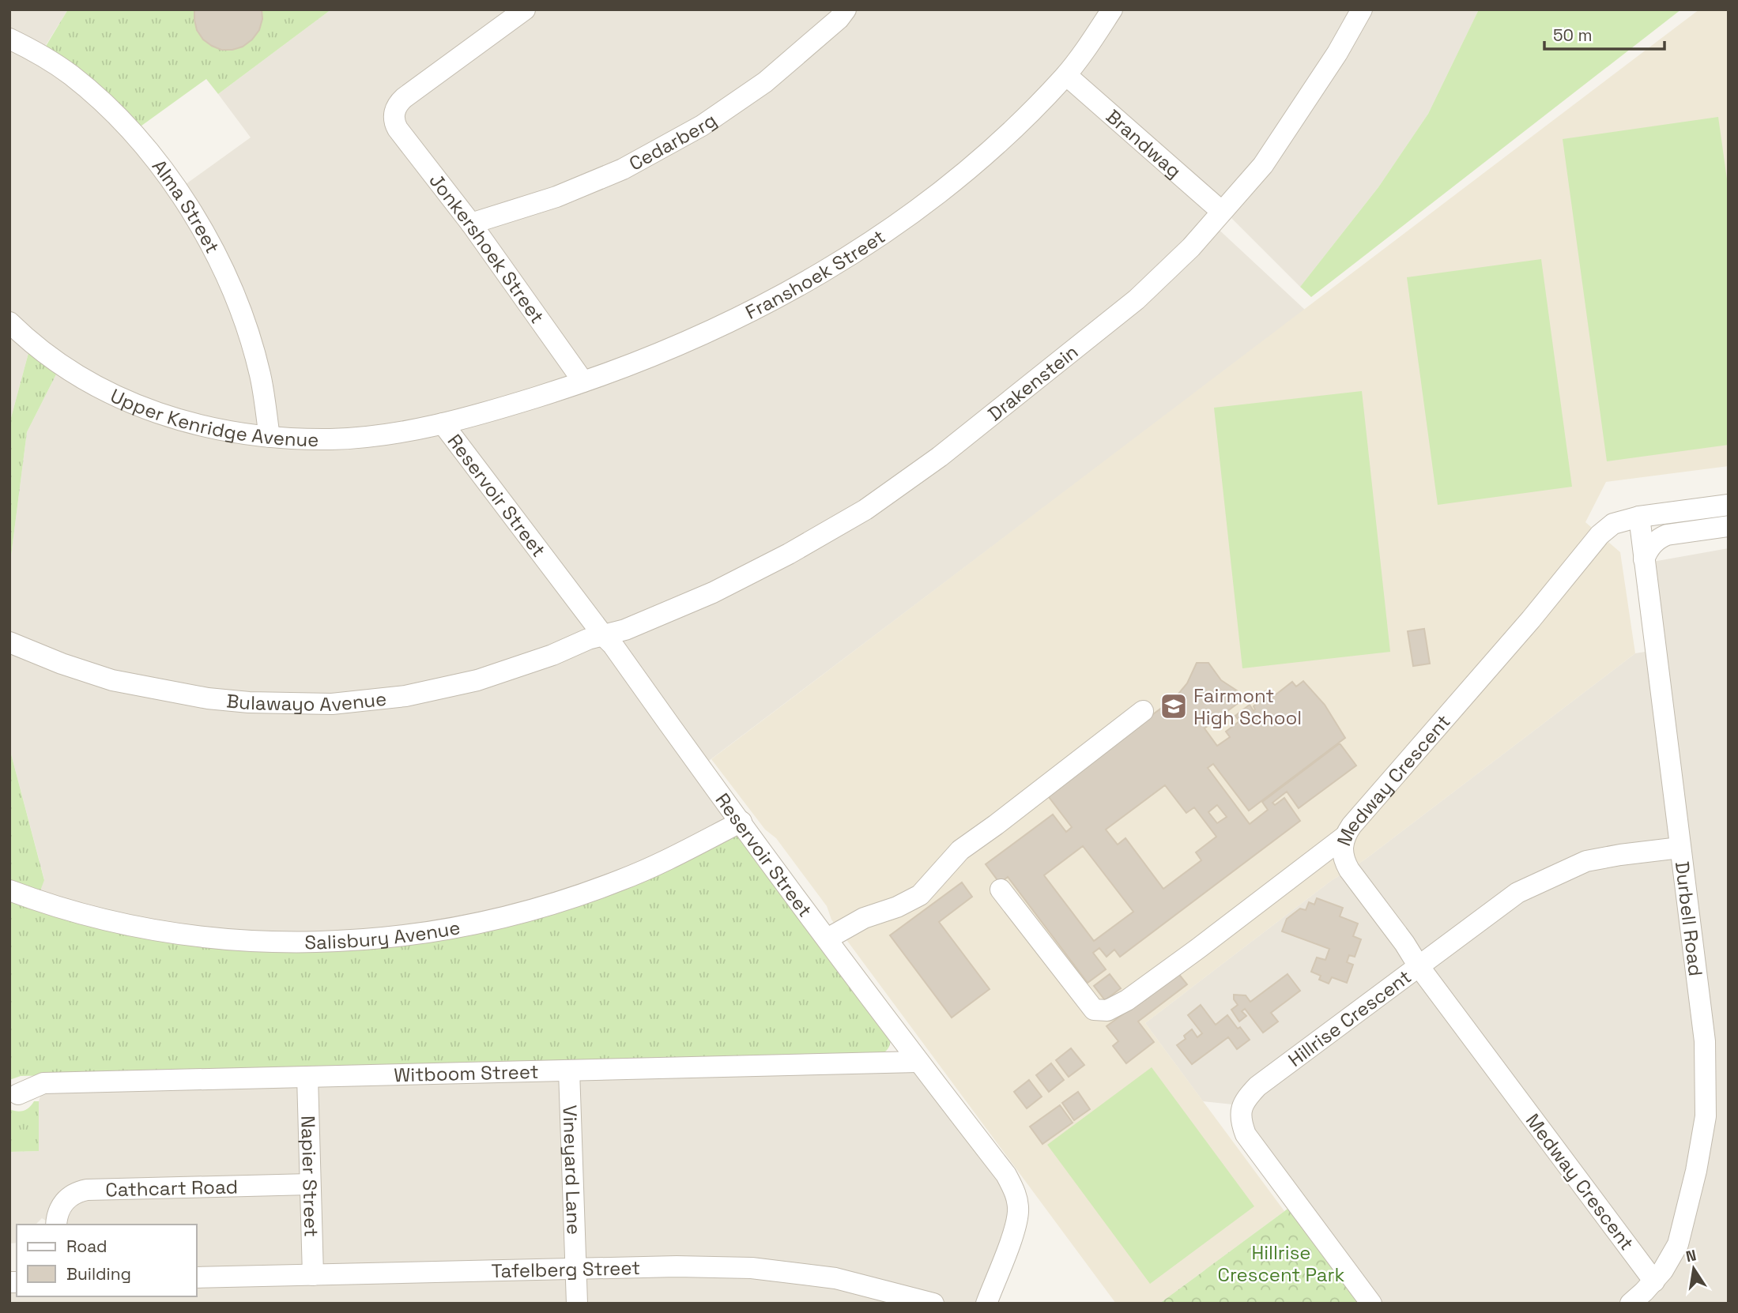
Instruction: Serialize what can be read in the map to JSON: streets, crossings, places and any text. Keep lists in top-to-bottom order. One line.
{"streets":{"street":["Cedarberg","Brandwag","Alma Street","Jonkershoek Street","Franshoek Street","Drakenstein","Upper Kenridge Avenue","Reservoir Street","Bulawayo Avenue","Medway Crescent","Durbell Road","Salisbury Avenue","Hillrise Crescent","Witboom Street","Vineyard Lane","Napier Street","Cathcart Road","Tafelberg Street"]},"crossings":[["Cedarberg","Jonkershoek Street"],["Brandwag","Franshoek Street"],["Brandwag","Drakenstein"],["Alma Street","Upper Kenridge Avenue"],["Jonkershoek Street","Franshoek Street"],["Franshoek Street","Upper Kenridge Avenue"],["Franshoek Street","Reservoir Street"],["Drakenstein","Reservoir Street"],["Drakenstein","Bulawayo Avenue"],["Upper Kenridge Avenue","Reservoir Street"],["Reservoir Street","Bulawayo Avenue"],["Reservoir Street","Salisbury Avenue"],["Reservoir Street","Witboom Street"],["Medway Crescent","Durbell Road"],["Medway Crescent","Hillrise Crescent"],["Durbell Road","Hillrise Crescent"],["Witboom Street","Vineyard Lane"],["Witboom Street","Napier Street"],["Vineyard Lane","Tafelberg Street"],["Napier Street","Cathcart Road"],["Napier Street","Tafelberg Street"]],"parks":["Hillrise Crescent Park"],"places":{"school or university":["Fairmont High School"]},"legend":["Road","Building"],"scale_bar":"50 m","north":"top"}
